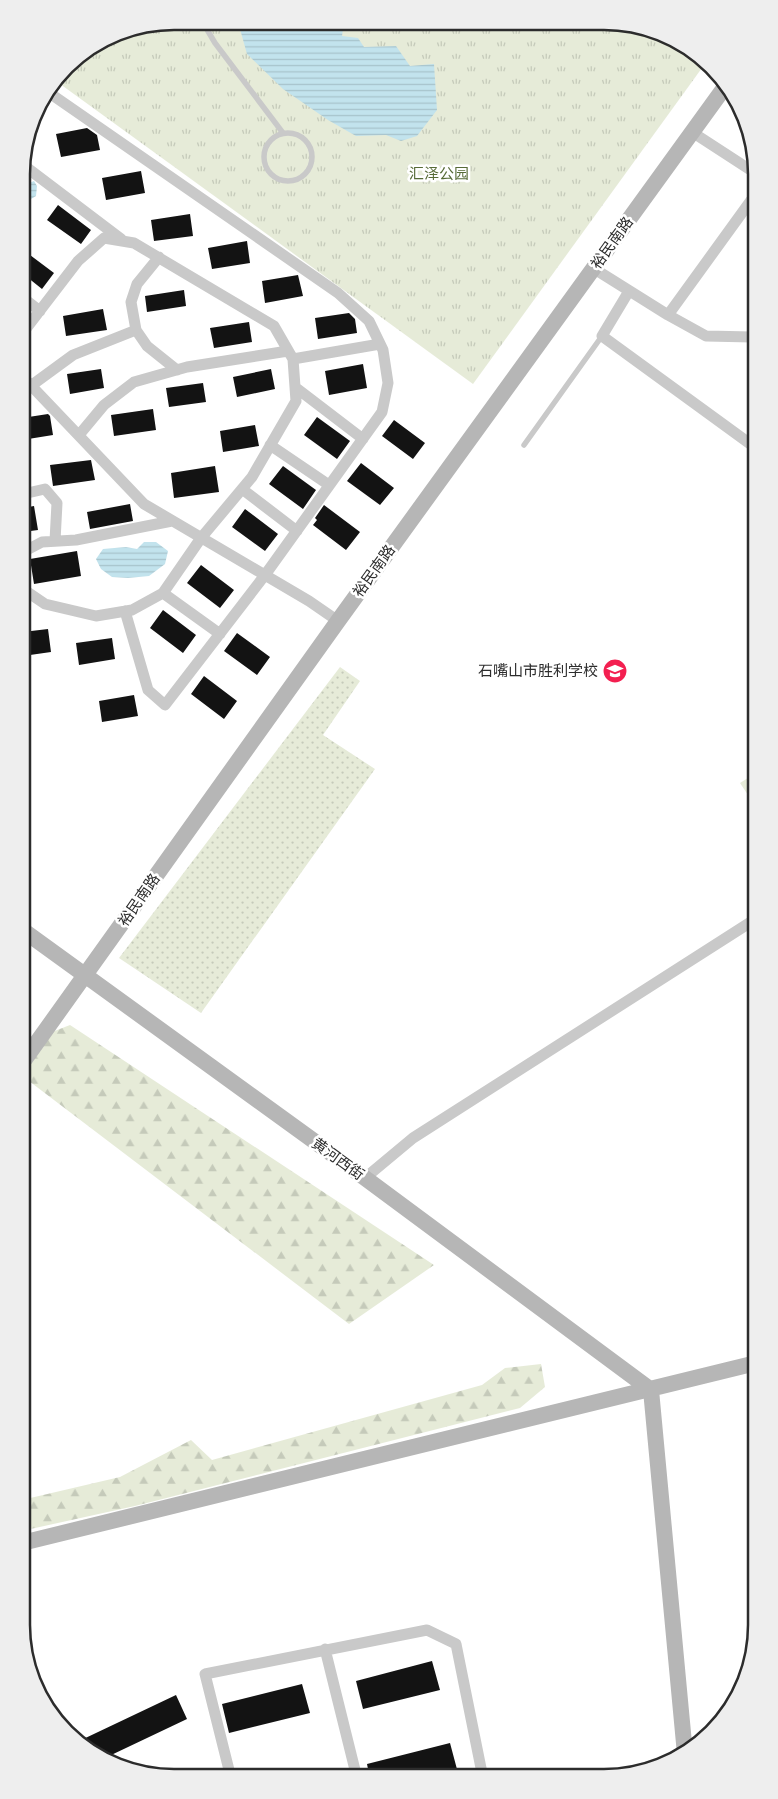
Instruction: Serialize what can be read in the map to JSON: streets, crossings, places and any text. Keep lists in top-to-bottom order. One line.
{"streets":{"street":["裕民南路","黄河西街"]},"crossings":[["裕民南路","黄河西街"]],"parks":["汇泽公园"],"places":{"school or university":["石嘴山市胜利学校"]}}
